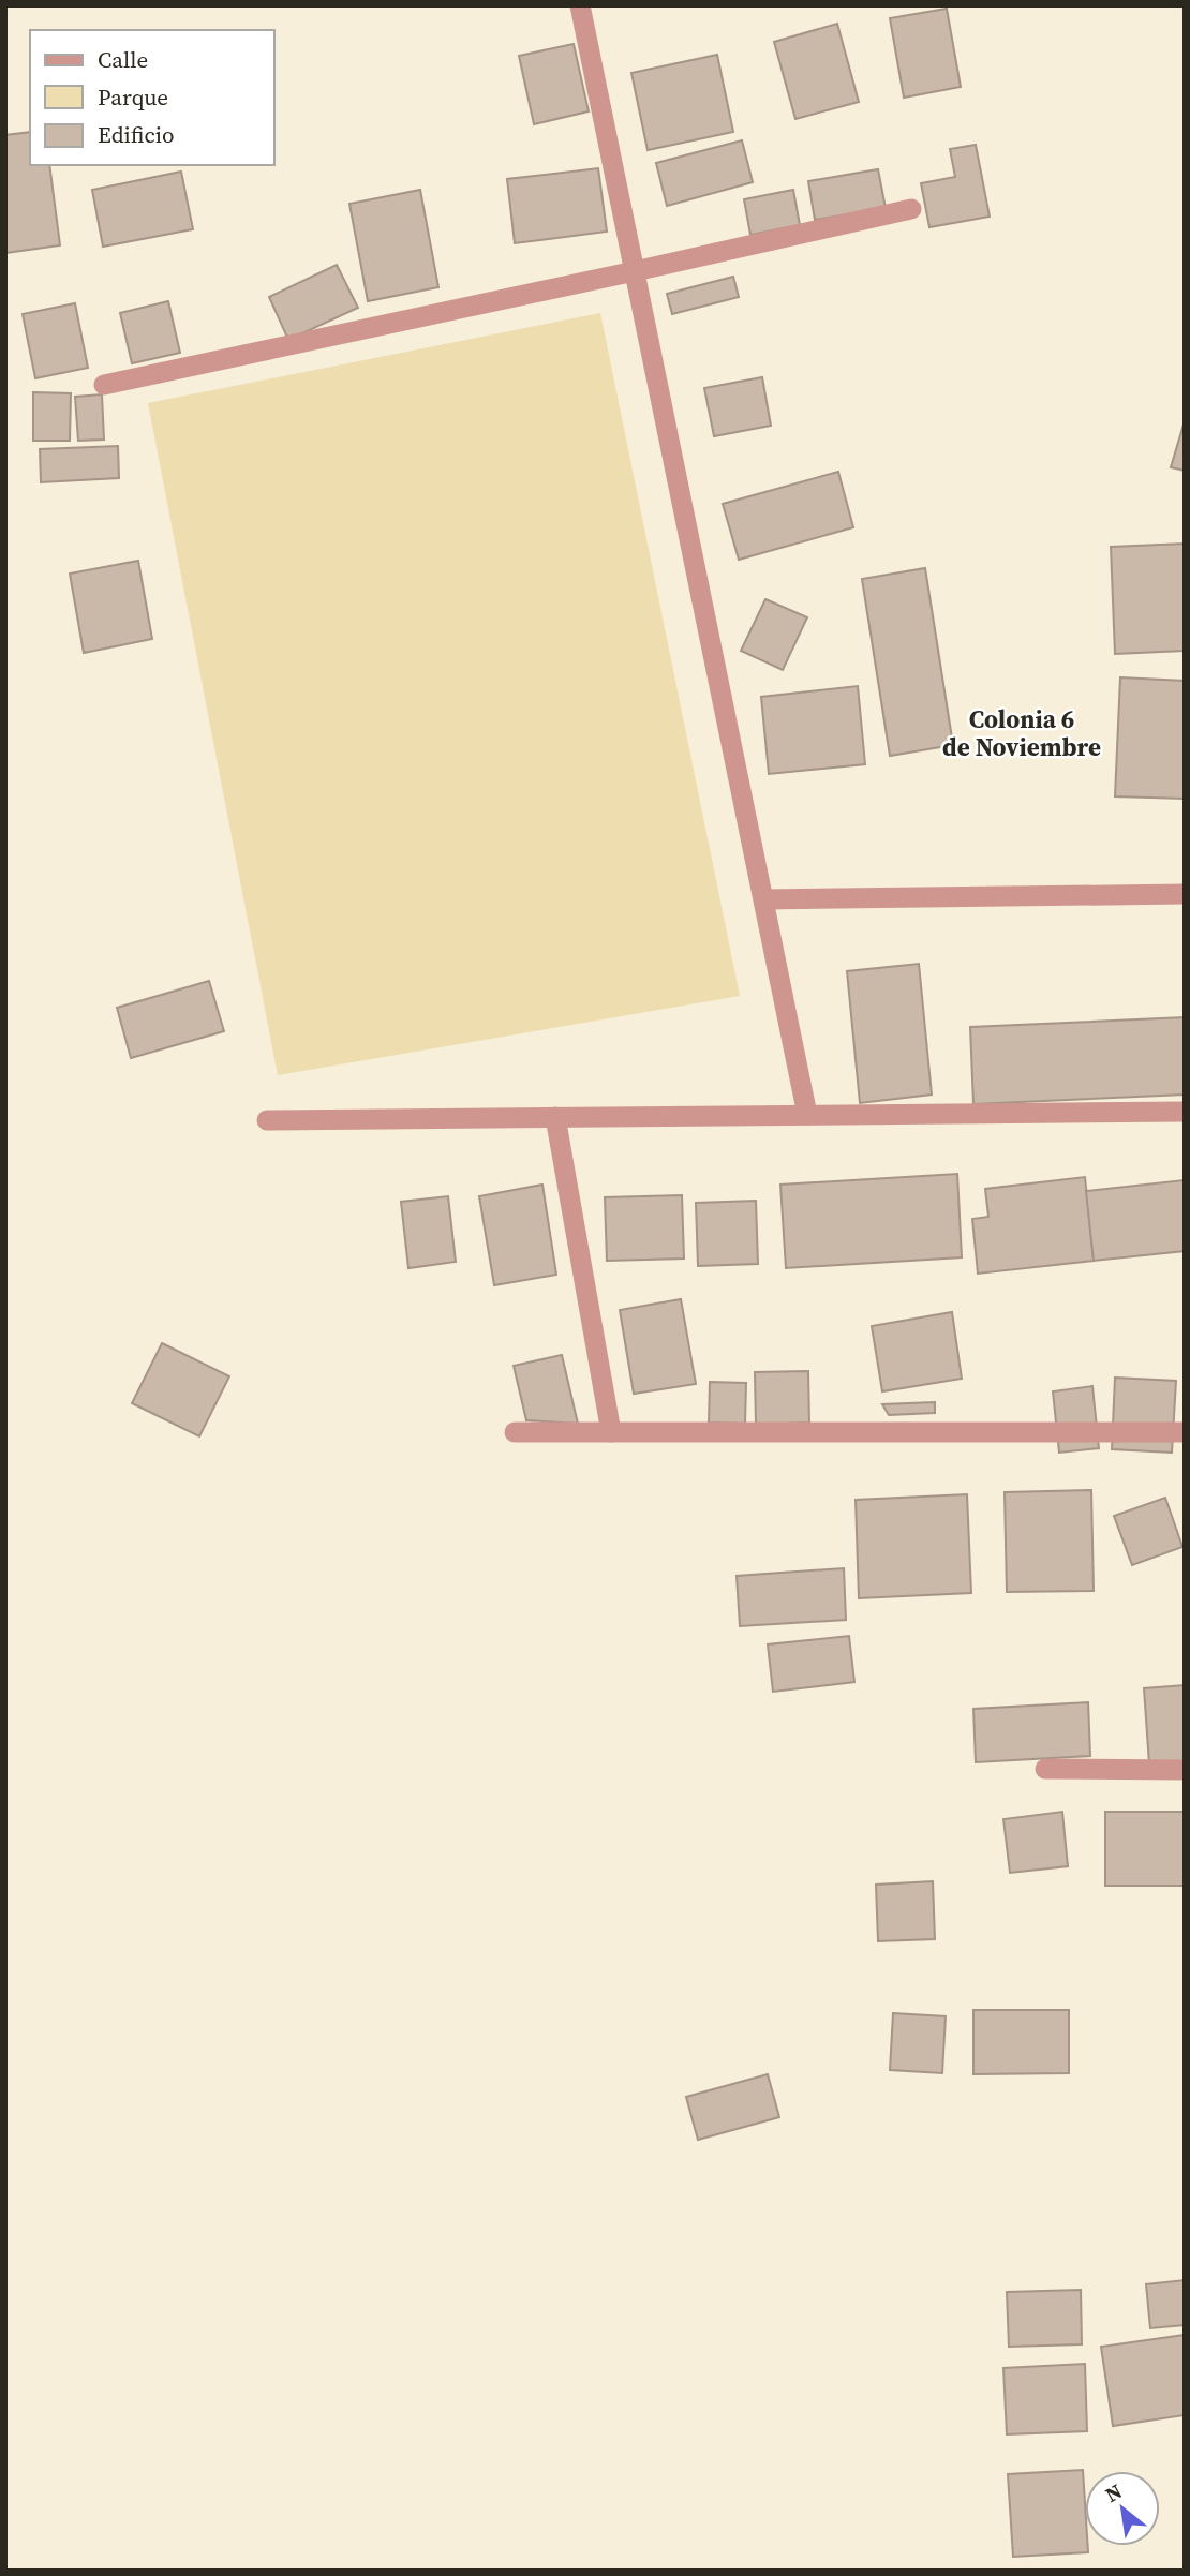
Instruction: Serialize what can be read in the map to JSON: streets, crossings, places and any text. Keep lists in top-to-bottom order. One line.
{"districts":["Colonia 6 de Noviembre"],"legend":["Calle","Parque","Edificio"],"north":"top left"}
